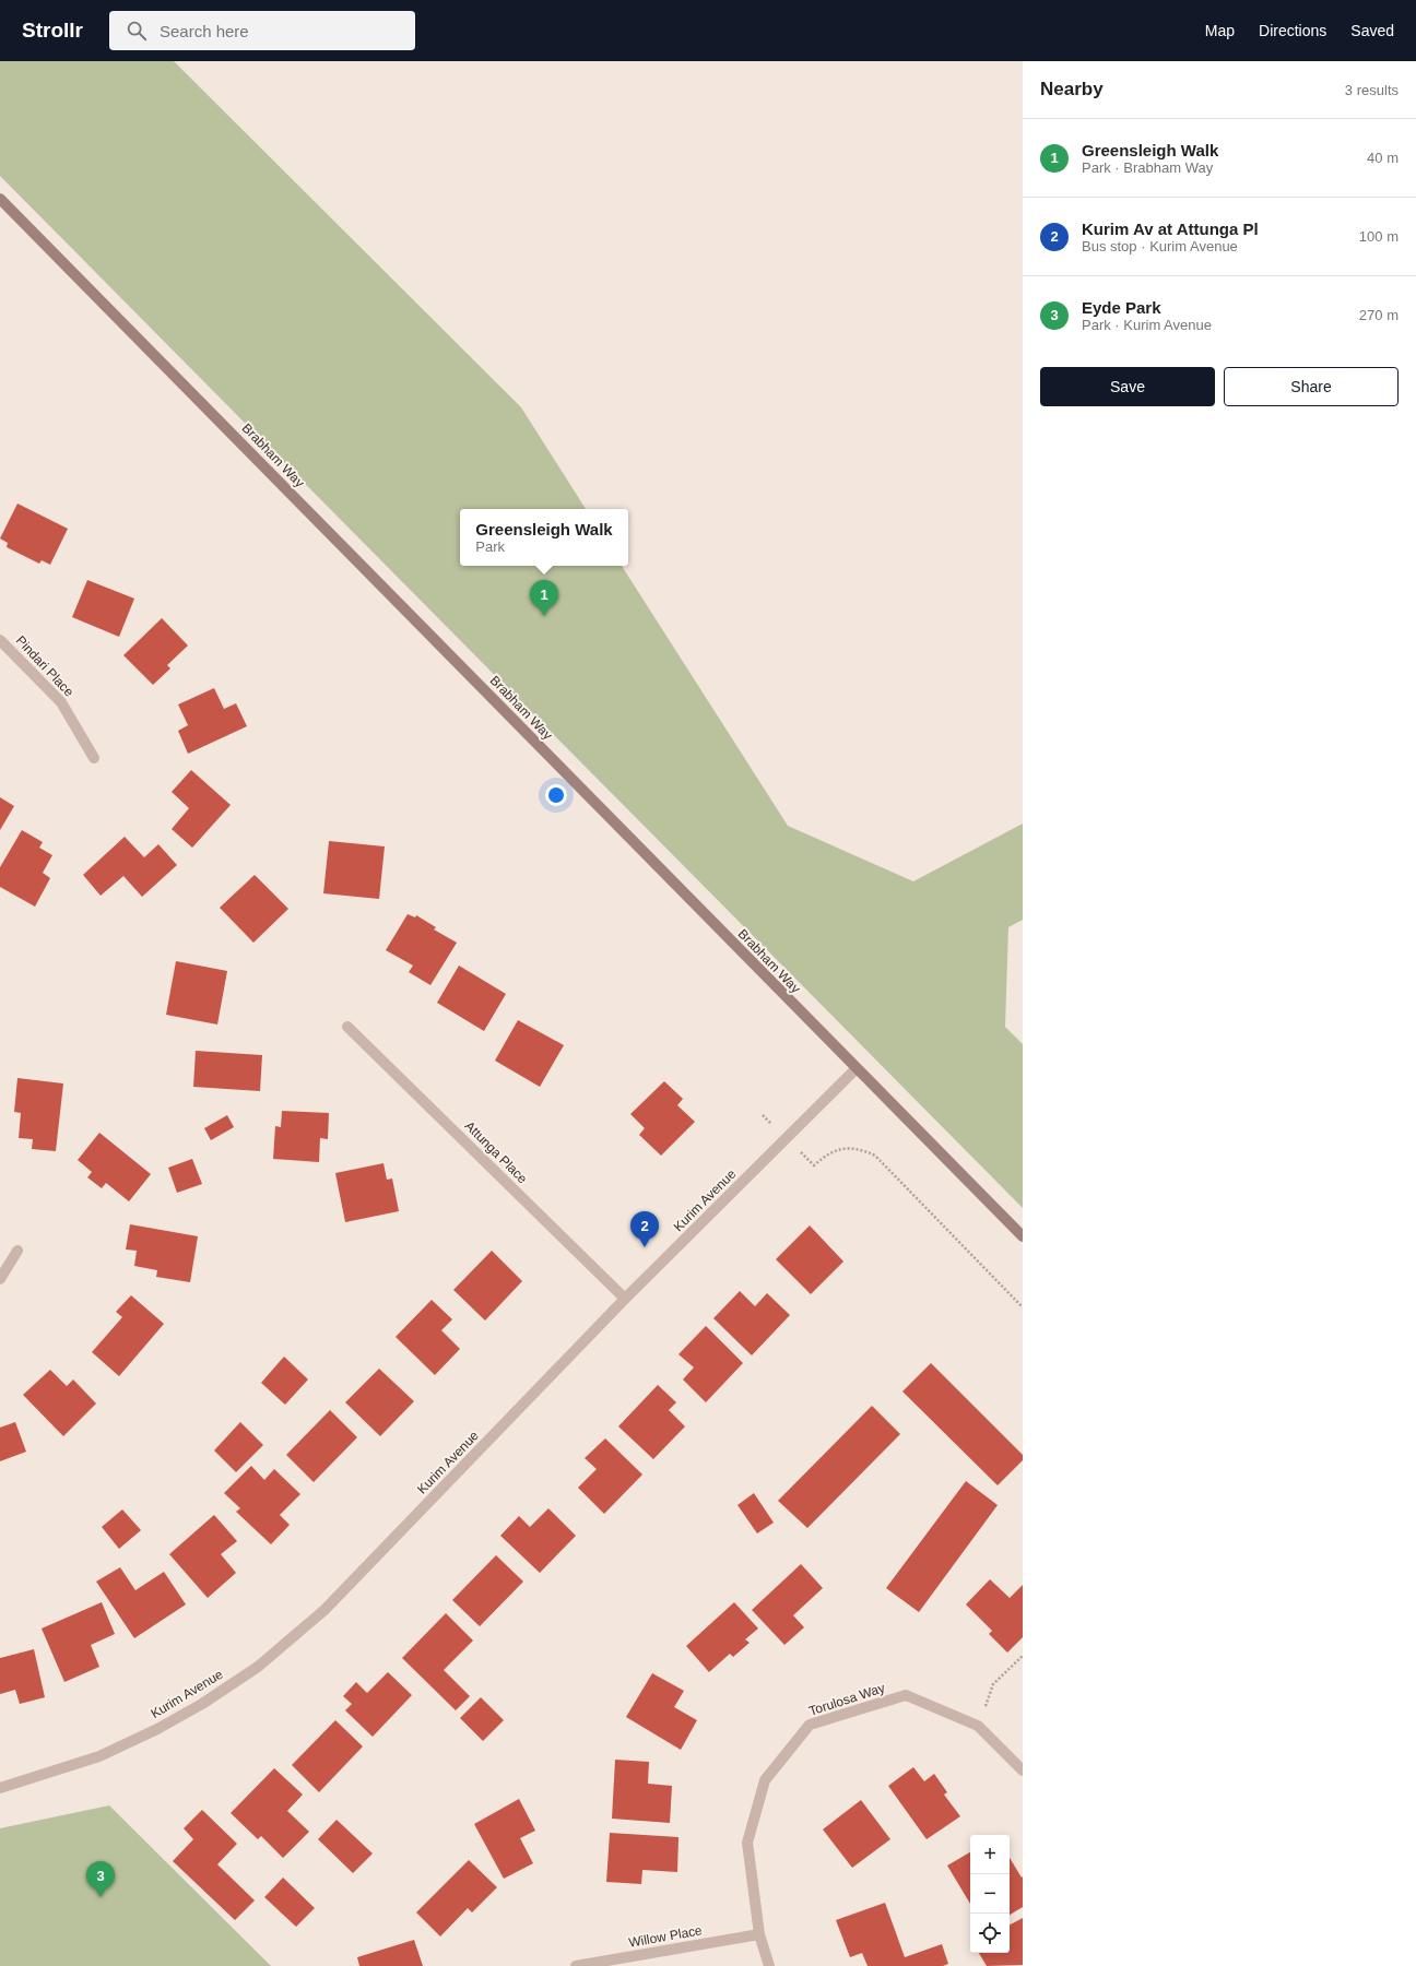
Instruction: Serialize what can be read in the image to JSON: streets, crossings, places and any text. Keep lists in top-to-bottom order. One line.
{"streets":{"main road":["Brabham Way"],"street":["Pindari Place","Attunga Place","Kurim Avenue","Torulosa Way","Willow Place"]},"crossings":[["Brabham Way","Kurim Avenue"],["Attunga Place","Kurim Avenue"],["Torulosa Way","Willow Place"]],"page":{"header":"Strollr","search":"Search here","nav":["Map","Directions","Saved"],"heading":["Nearby","3 results"],"list":[{"mark":"1","name":"Greensleigh Walk","note":"Park · Brabham Way","value":"40 m"},{"mark":"2","name":"Kurim Av at Attunga Pl","note":"Bus stop · Kurim Avenue","value":"100 m"},{"mark":"3","name":"Eyde Park","note":"Park · Kurim Avenue","value":"270 m"}],"buttons":["Save","Share"],"popup":["Greensleigh Walk","Park"],"pins":["1","2","3"],"map_buttons":["+","−"]}}
